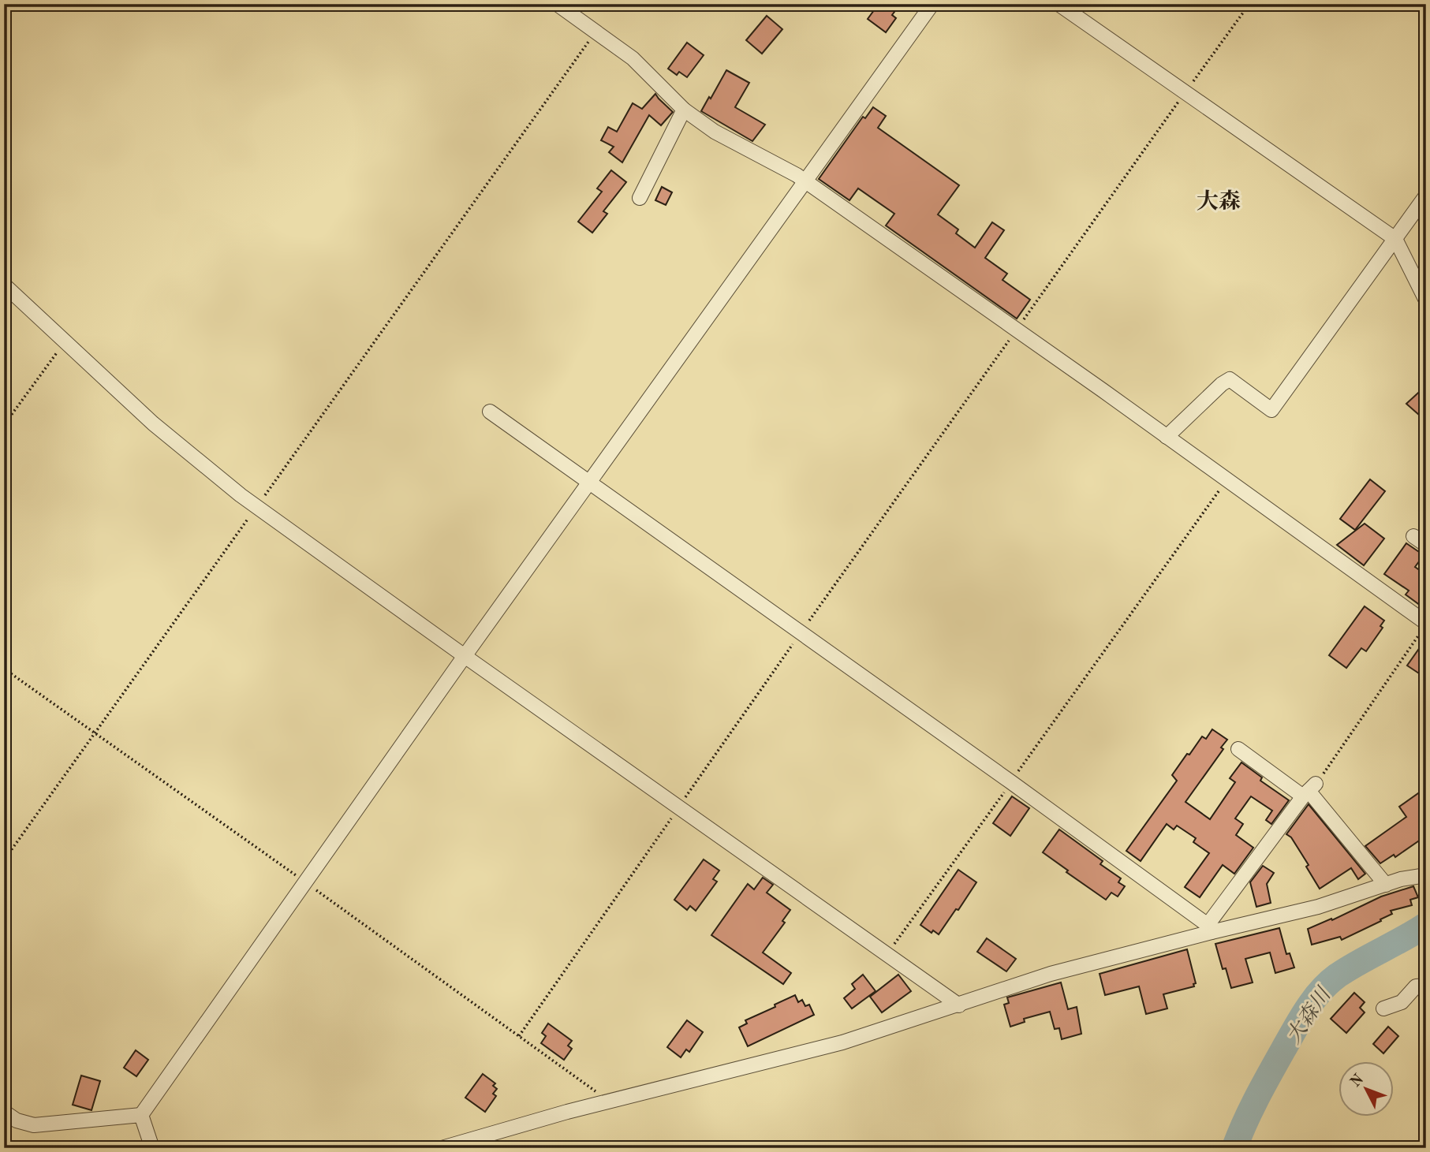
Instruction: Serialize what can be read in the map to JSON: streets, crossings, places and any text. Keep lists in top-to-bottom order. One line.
{"districts":["大森"],"water":["大森川"],"north":"top left"}
